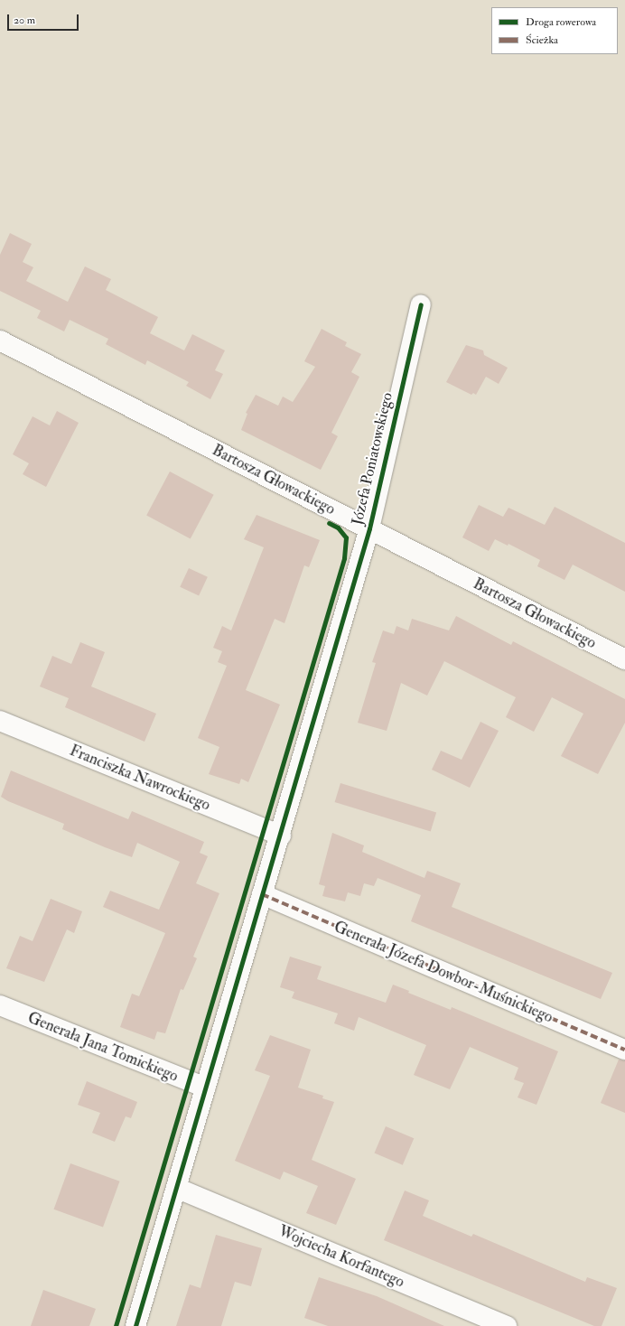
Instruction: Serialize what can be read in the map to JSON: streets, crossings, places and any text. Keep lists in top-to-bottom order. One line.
{"streets":{"street":["Józefa Poniatowskiego","Bartosza Głowackiego","Franciszka Nawrockiego","Generała Józefa Dowbor-Muśnickiego","Generała Jana Tomickiego","Wojciecha Korfantego"]},"crossings":[["Józefa Poniatowskiego","Bartosza Głowackiego"],["Józefa Poniatowskiego","Franciszka Nawrockiego"],["Józefa Poniatowskiego","Generała Józefa Dowbor-Muśnickiego"],["Józefa Poniatowskiego","Generała Jana Tomickiego"],["Józefa Poniatowskiego","Wojciecha Korfantego"]],"legend":["Droga rowerowa","Ścieżka"],"scale_bar":"20 m"}
